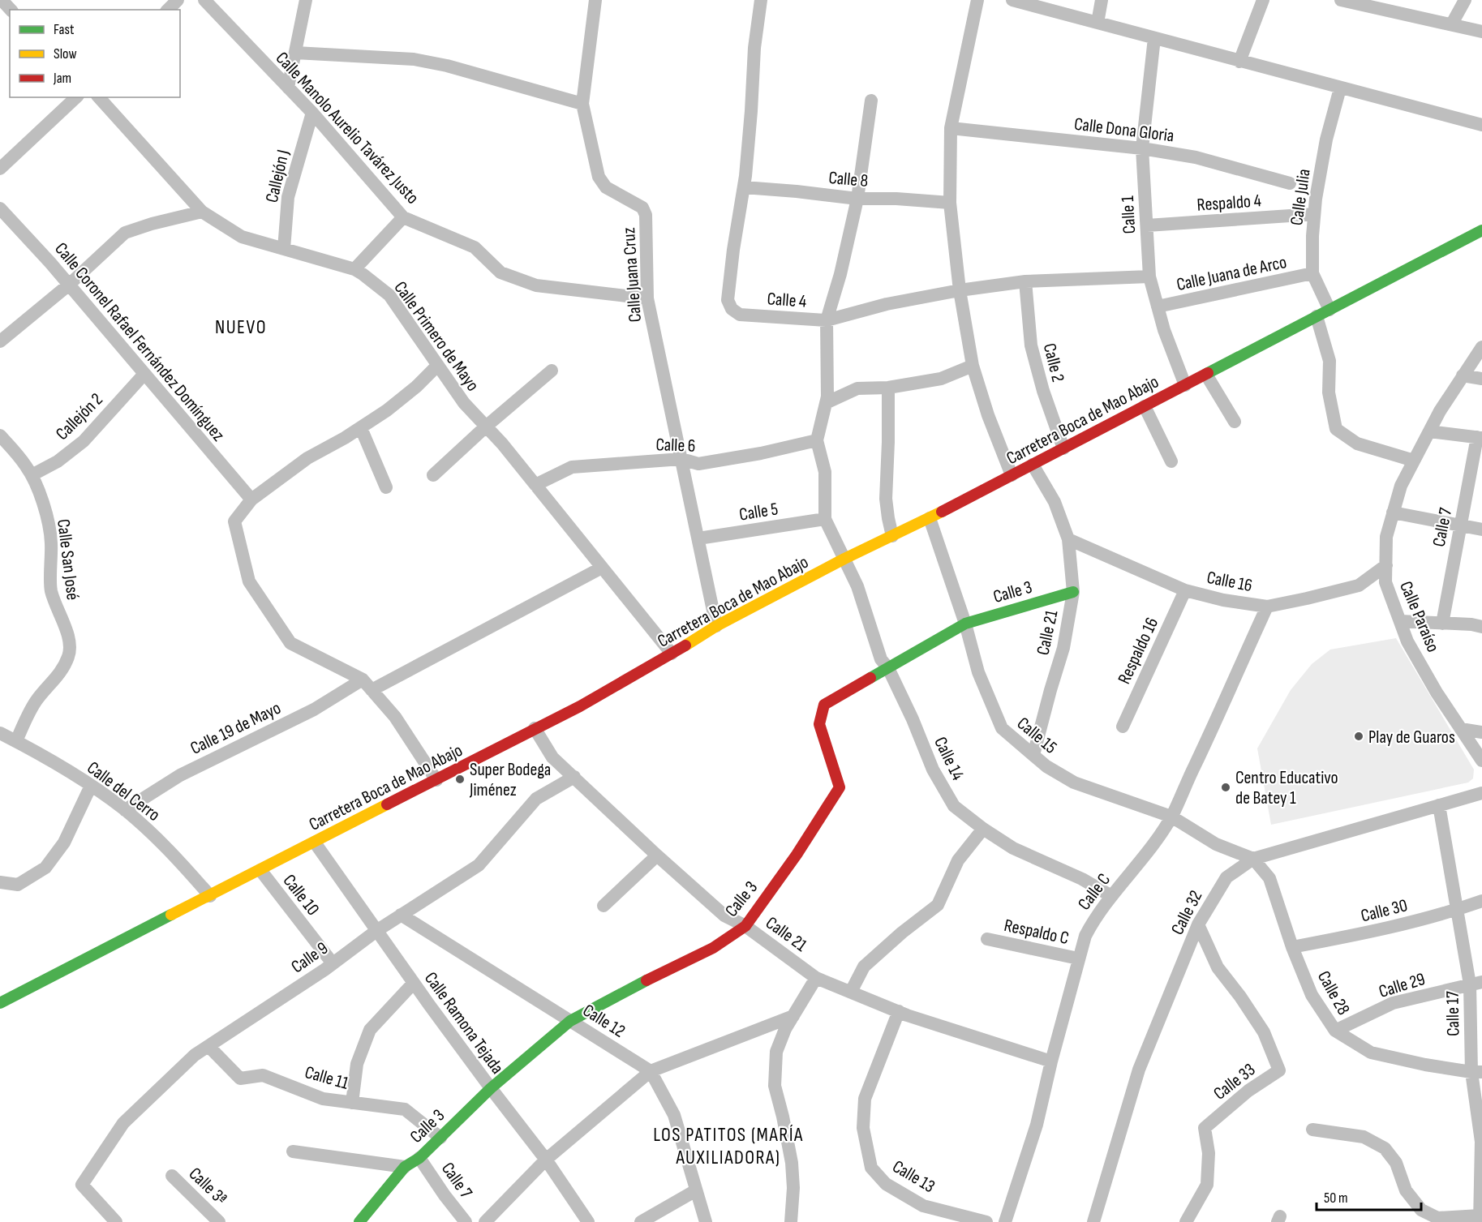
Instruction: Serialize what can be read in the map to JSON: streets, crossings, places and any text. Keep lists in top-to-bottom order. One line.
{"streets":{"street":["Calle Manolo Aurelio Tavárez Justo","Calle Dona Gloria","Callejón J","Calle 8","Calle Julia","Respaldo 4","Calle 1","Calle Juana de Arco","Calle Juana Cruz","Calle 4","Calle Primero de Mayo","Calle Coronel Rafael Fernández Domínguez","Calle 2","Callejón 2","Carretera Boca de Mao Abajo","Calle 6","Calle 5","Calle 7","Calle San José","Calle 16","Calle 3","Calle Paraíso","Calle 21","Respaldo 16","Calle 19 de Mayo","Calle 15","Calle 14","Calle del Cerro","Calle C","Calle 10","Calle 30","Calle 32","Respaldo C","Calle 9","Calle 29","Calle 28","Calle 17","Calle 12","Calle Ramona Tejada","Calle 11","Calle 33","Calle 13","Calle 3ª"]},"crossings":[["Calle Manolo Aurelio Tavárez Justo","Callejón J"],["Calle Manolo Aurelio Tavárez Justo","Calle Juana Cruz"],["Calle Dona Gloria","Calle 1"],["Callejón J","Calle Primero de Mayo"],["Calle 8","Calle 4"],["Calle Julia","Respaldo 4"],["Calle Julia","Calle Juana de Arco"],["Calle Julia","Carretera Boca de Mao Abajo"],["Respaldo 4","Calle 1"],["Calle 1","Calle Juana de Arco"],["Calle 1","Calle 4"],["Calle 1","Carretera Boca de Mao Abajo"],["Calle Juana Cruz","Carretera Boca de Mao Abajo"],["Calle Juana Cruz","Calle 6"],["Calle Juana Cruz","Calle 5"],["Calle 4","Calle 2"],["Calle Primero de Mayo","Carretera Boca de Mao Abajo"],["Calle Primero de Mayo","Calle 6"],["Calle Coronel Rafael Fernández Domínguez","Callejón 2"],["Calle 2","Carretera Boca de Mao Abajo"],["Callejón 2","Calle San José"],["Carretera Boca de Mao Abajo","Calle 21"],["Carretera Boca de Mao Abajo","Calle 15"],["Carretera Boca de Mao Abajo","Calle 14"],["Carretera Boca de Mao Abajo","Calle del Cerro"],["Carretera Boca de Mao Abajo","Calle 10"],["Carretera Boca de Mao Abajo","Calle Ramona Tejada"],["Calle 5","Calle 14"],["Calle 7","Calle 3"],["Calle San José","Calle del Cerro"],["Calle 16","Calle Paraíso"],["Calle 16","Calle 21"],["Calle 16","Respaldo 16"],["Calle 16","Calle C"],["Calle 3","Calle 21"],["Calle 3","Calle 15"],["Calle 3","Calle 14"],["Calle 3","Calle 12"],["Calle 3","Calle Ramona Tejada"],["Calle 3","Calle 11"],["Calle 21","Calle 15"],["Calle 21","Calle C"],["Calle 21","Calle 9"],["Calle 21","Calle 13"],["Calle 19 de Mayo","Calle del Cerro"],["Calle 15","Calle C"],["Calle 15","Calle 32"],["Calle 15","Calle 28"],["Calle 14","Calle C"],["Calle C","Respaldo C"],["Calle 10","Calle 9"],["Calle 30","Calle 28"],["Calle 30","Calle 17"],["Calle 32","Calle 28"],["Calle 32","Calle 17"],["Calle 32","Calle 33"],["Calle 9","Calle 12"],["Calle 9","Calle Ramona Tejada"],["Calle 9","Calle 11"],["Calle 29","Calle 28"],["Calle 29","Calle 17"],["Calle 28","Calle 17"]],"districts":["NUEVO","LOS PATITOS (MARÍA AUXILIADORA)"],"places":["Play de Guaros","Super Bodega Jiménez","Centro Educativo de Batey 1"],"legend":["Fast","Slow","Jam"],"scale_bar":"50 m"}
